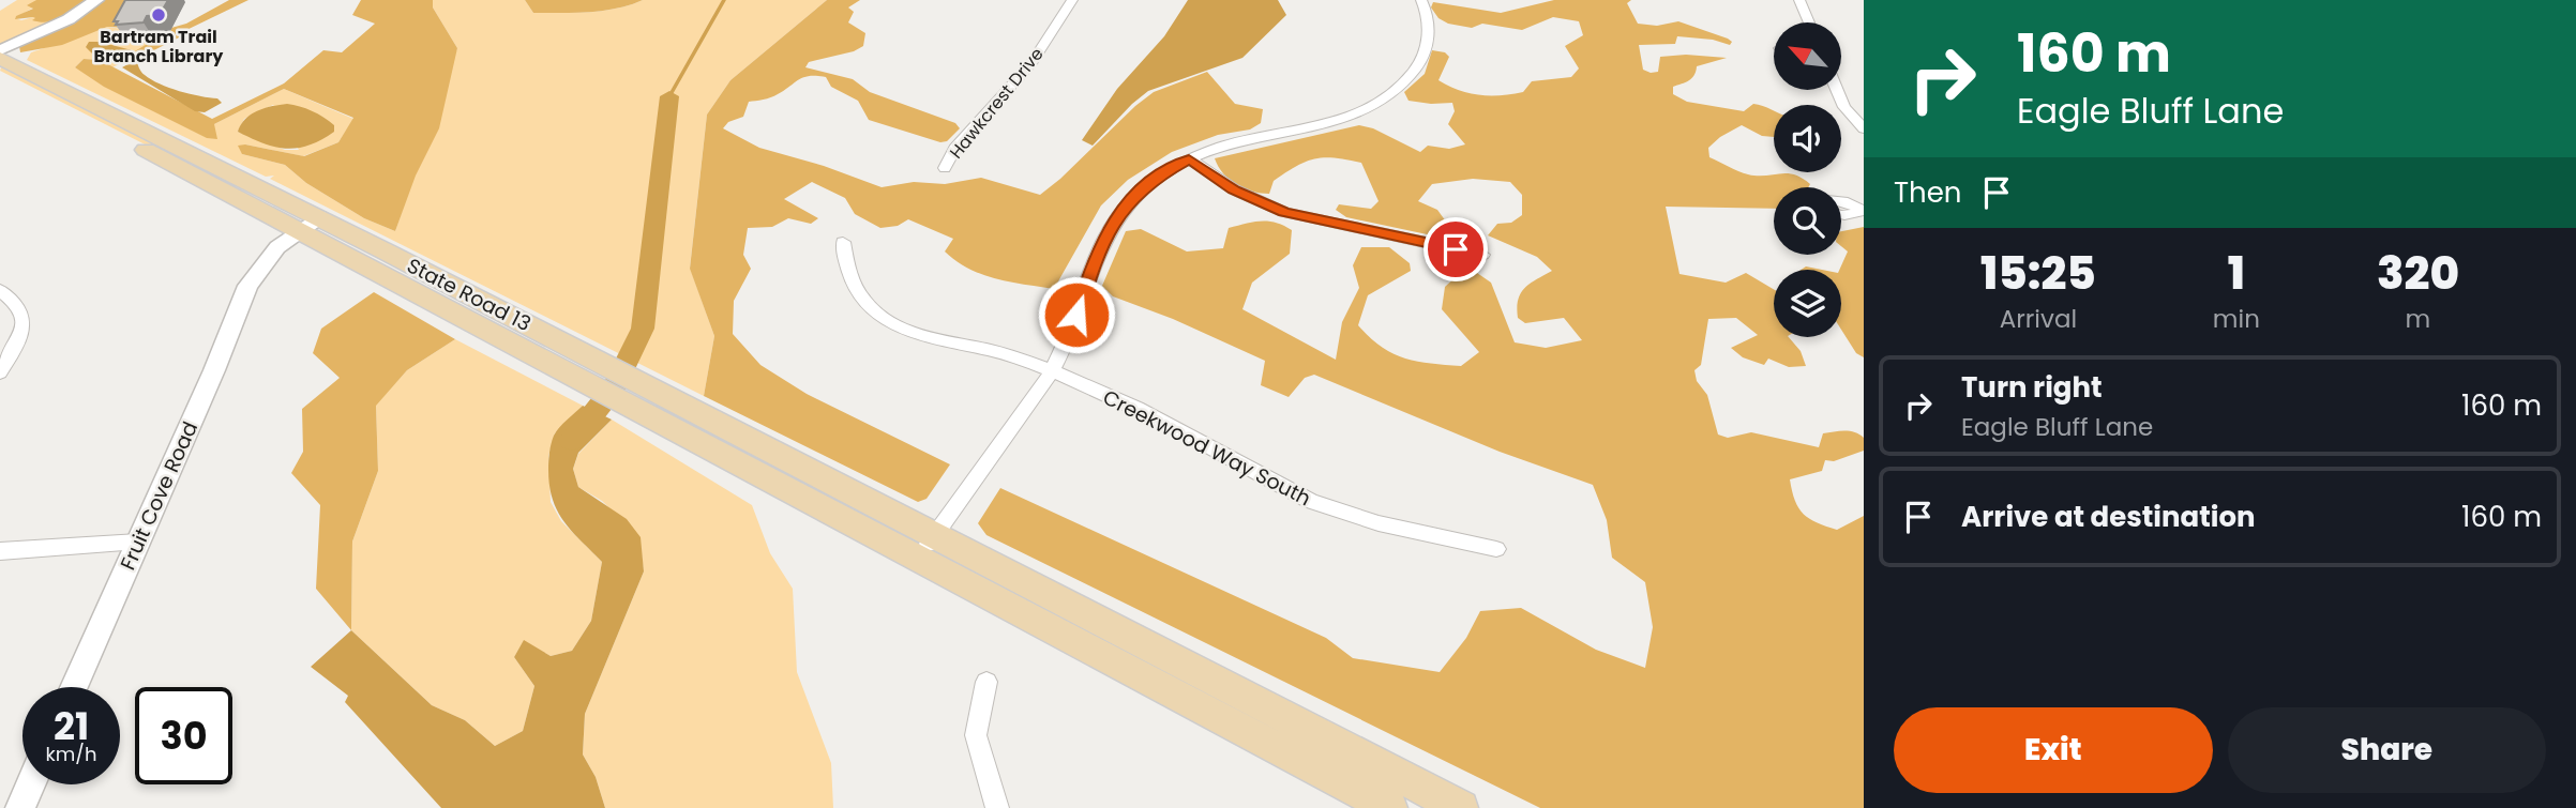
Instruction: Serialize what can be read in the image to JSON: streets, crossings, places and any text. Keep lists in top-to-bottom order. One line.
{"streets":{"main road":["State Road 13"],"street":["Hawkcrest Drive","Creekwood Way South","Fruit Cove Road"]},"crossings":[["State Road 13","Fruit Cove Road"]],"places":["Bartram Trail Branch Library"],"north":"top left","page":{"turn":["160 m","Eagle Bluff Lane"],"then":"Then","eta":["15:25","Arrival","1","min","320","m"],"list":[{"name":"Turn right","note":"Eagle Bluff Lane","value":"160 m"},{"name":"Arrive at destination","value":"160 m"}],"speed":"21 km/h","limit":"30","buttons":["Exit","Share"]}}
